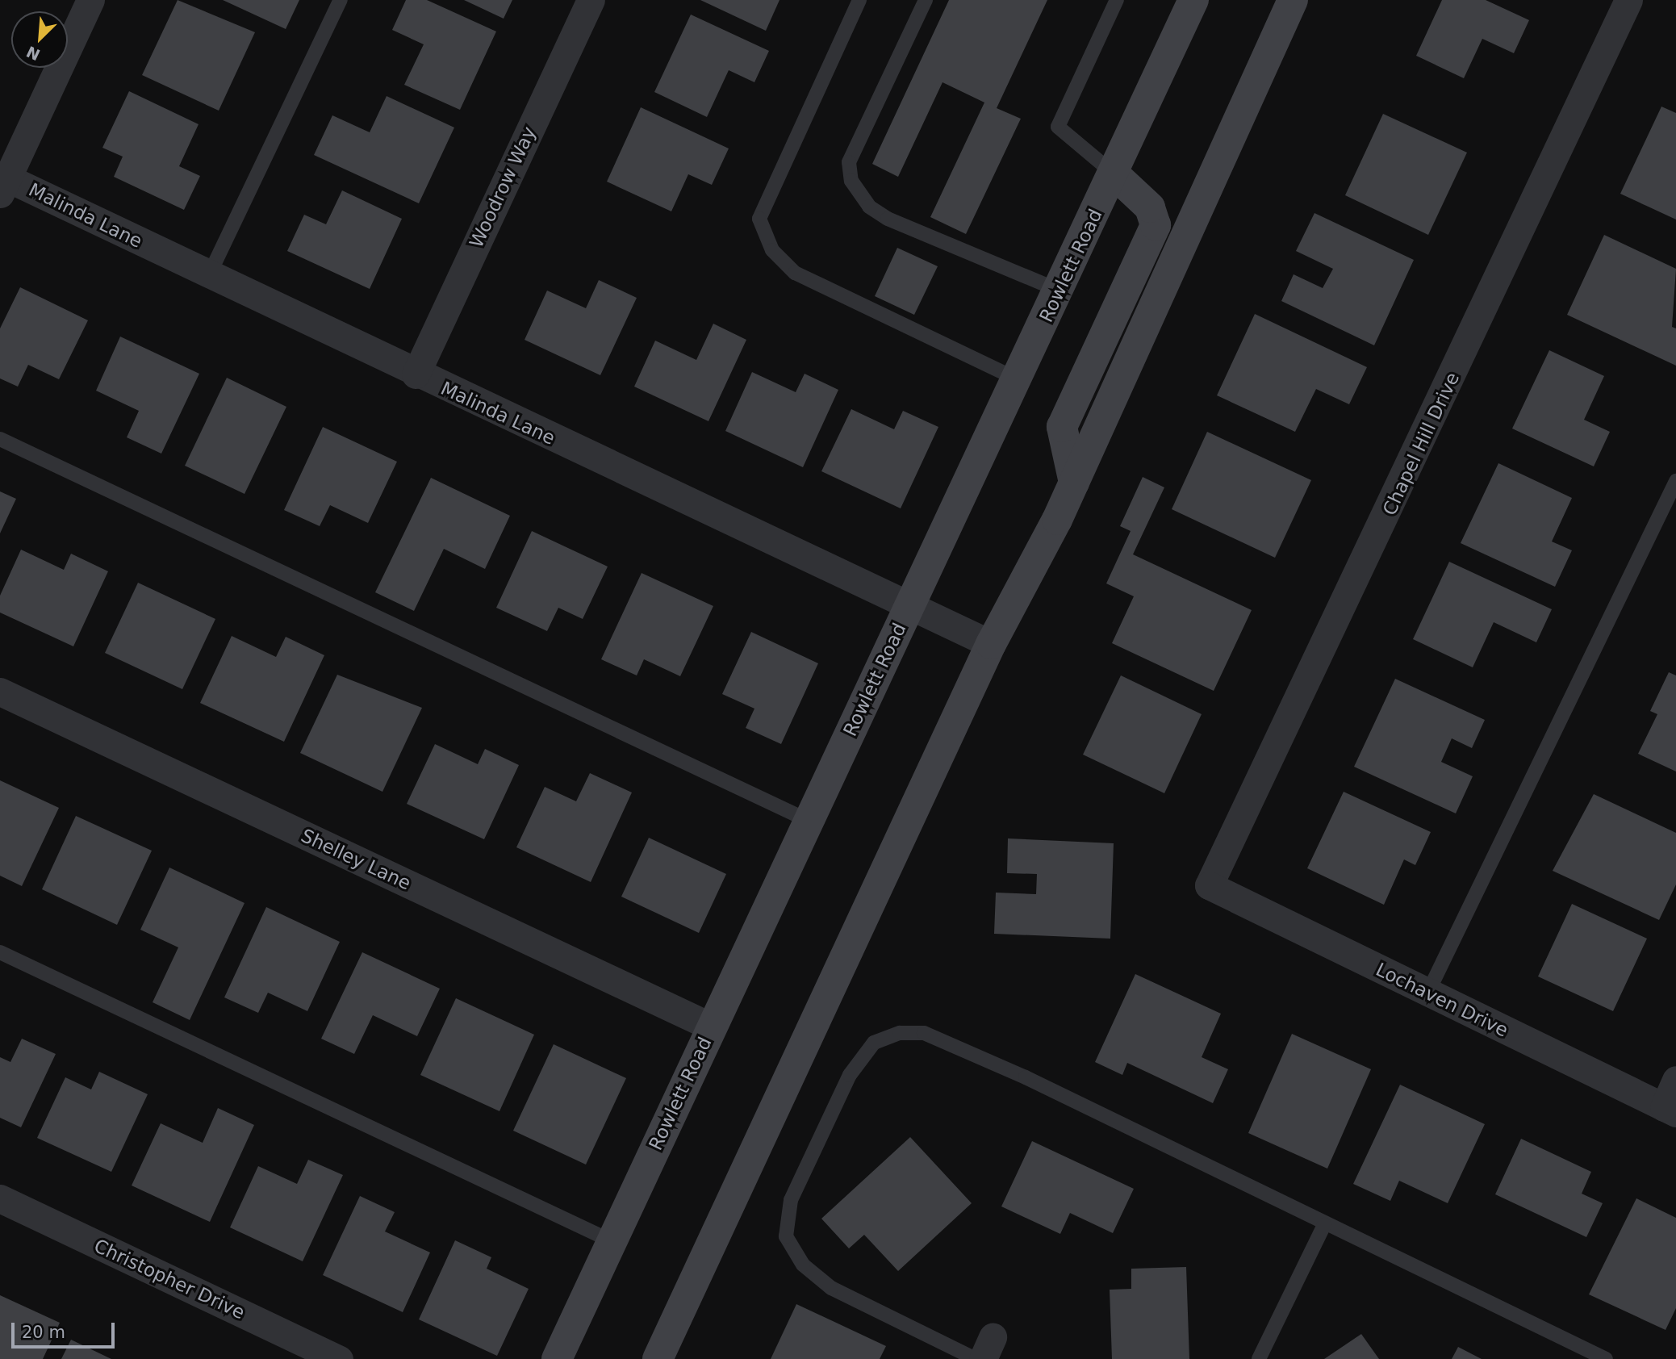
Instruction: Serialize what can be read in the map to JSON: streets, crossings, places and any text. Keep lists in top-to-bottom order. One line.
{"streets":{"main road":["Rowlett Road"],"street":["Woodrow Way","Malinda Lane","Chapel Hill Drive","Shelley Lane","Lochaven Drive","Christopher Drive"]},"crossings":[["Woodrow Way","Malinda Lane"],["Malinda Lane","Rowlett Road"],["Rowlett Road","Shelley Lane"],["Chapel Hill Drive","Lochaven Drive"]],"scale_bar":"20 m","north":"bottom left"}
